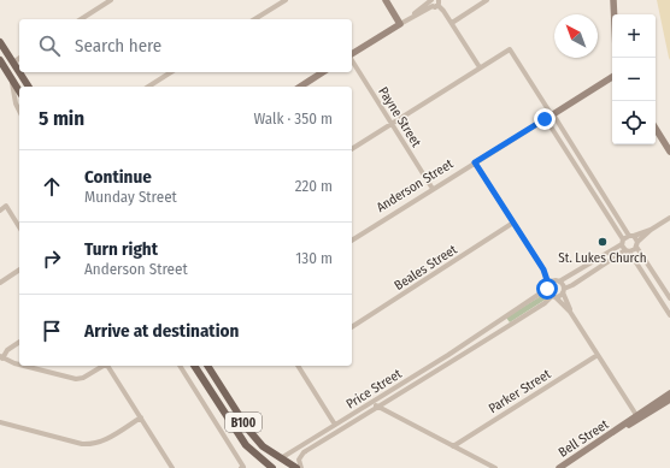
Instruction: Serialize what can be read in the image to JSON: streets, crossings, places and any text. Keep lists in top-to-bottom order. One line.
{"streets":{"main road":["B100"],"street":["Payne Street","Anderson Street","Beales Street","Price Street","Parker Street","Bell Street"]},"crossings":[["Payne Street","Anderson Street"],["Price Street","B100"]],"places":["St. Lukes Church"],"north":"top left","page":{"map_buttons":["+","−"],"search":"Search here","heading":["5 min","Walk · 350 m"],"list":[["Continue","Munday Street","220 m"],["Turn right","Anderson Street","130 m"],"Arrive at destination"]}}
